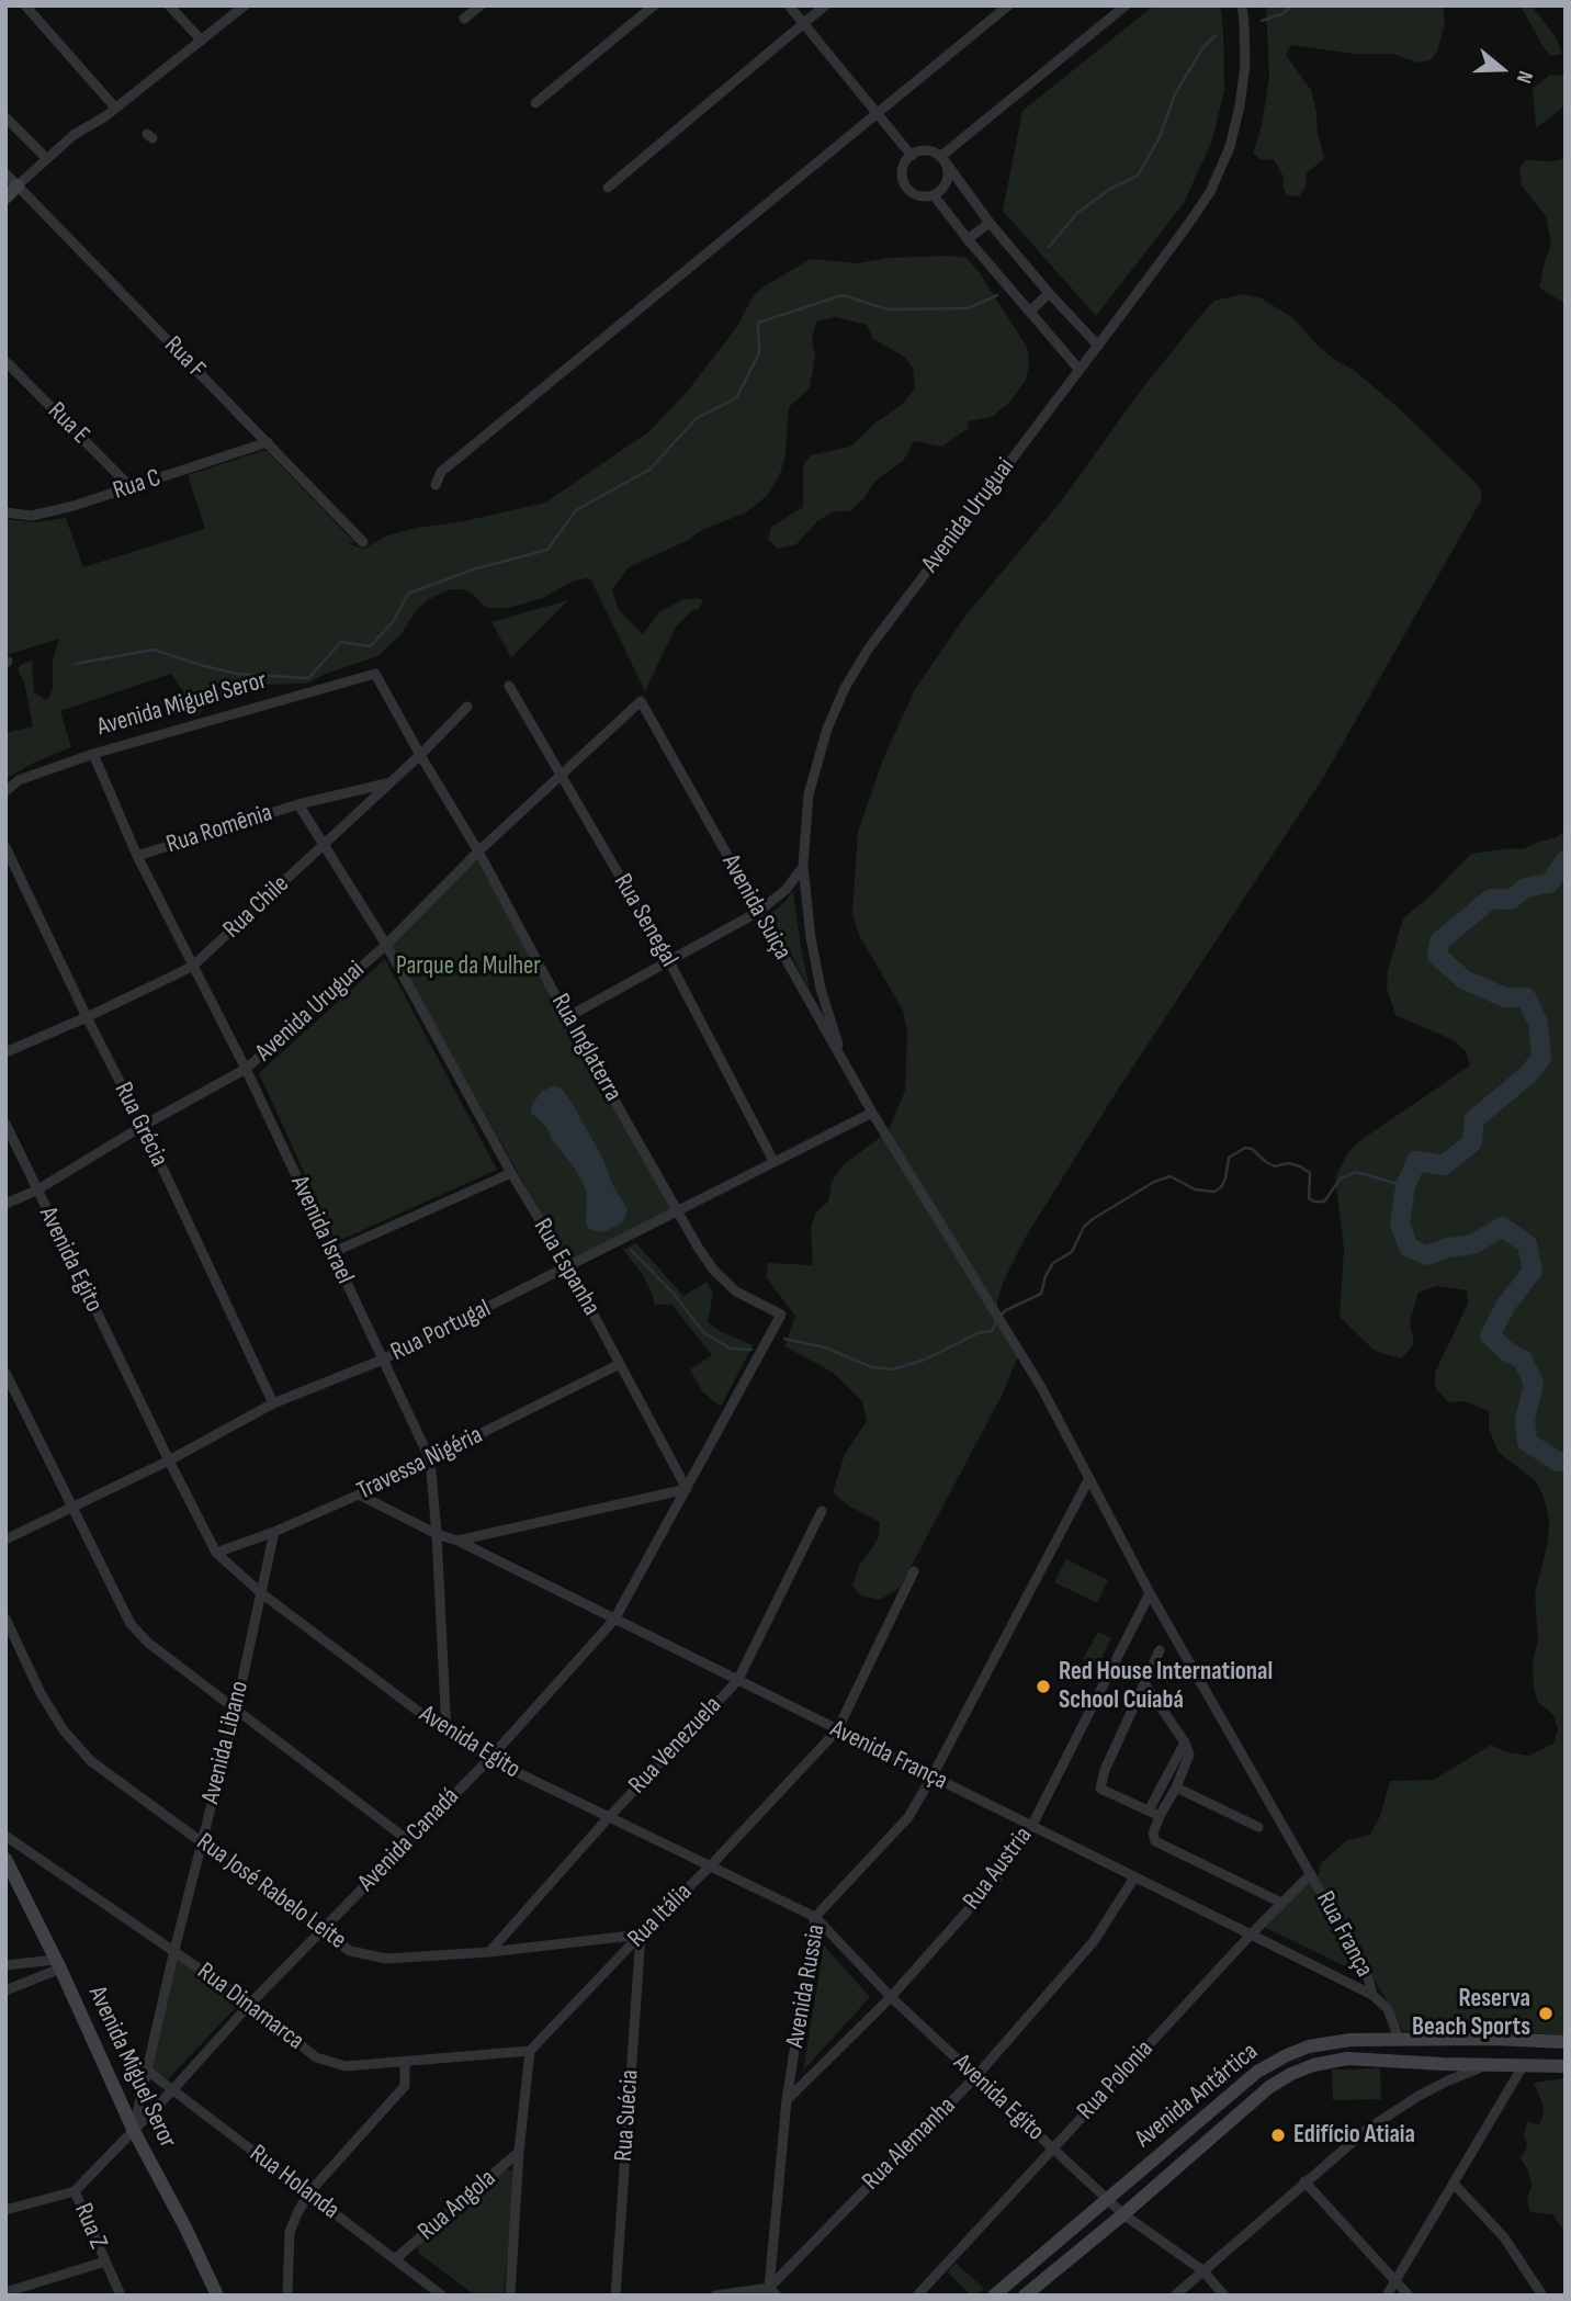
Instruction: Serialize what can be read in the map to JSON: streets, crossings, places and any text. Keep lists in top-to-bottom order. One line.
{"streets":{"main road":["Avenida Miguel Seror","Avenida Antártica"],"street":["Rua F","Rua E","Rua C","Avenida Uruguai","Rua Romênia","Rua Chile","Avenida Suiça","Rua Senegal","Rua Inglaterra","Rua Grécia","Avenida Israel","Avenida Egito","Rua Espanha","Rua Portugal","Travessa Nigéria","Avenida Libano","Rua Venezuela","Avenida França","Avenida Canadá","Rua Austria","Rua José Rabelo Leite","Rua Itália","Rua França","Avenida Russia","Rua Dinamarca","Rua Polonia","Rua Suécia","Rua Alemanha","Rua Holanda","Rua Angola","Rua Z"]},"crossings":[["Rua F","Rua C"],["Rua E","Rua C"],["Avenida Uruguai","Avenida Suiça"],["Avenida Uruguai","Rua Senegal"],["Avenida Uruguai","Rua Inglaterra"],["Avenida Uruguai","Rua Grécia"],["Avenida Uruguai","Avenida Israel"],["Avenida Uruguai","Avenida Egito"],["Avenida Uruguai","Rua Espanha"],["Avenida Miguel Seror","Rua Inglaterra"],["Avenida Miguel Seror","Avenida Israel"],["Avenida Miguel Seror","Avenida Libano"],["Avenida Miguel Seror","Avenida Canadá"],["Rua Romênia","Rua Chile"],["Rua Romênia","Avenida Israel"],["Rua Romênia","Rua Espanha"],["Rua Chile","Rua Inglaterra"],["Rua Chile","Rua Grécia"],["Rua Chile","Avenida Israel"],["Rua Chile","Rua Espanha"],["Avenida Suiça","Rua Portugal"],["Avenida Suiça","Rua França"],["Avenida Suiça","Avenida Russia"],["Rua Senegal","Rua Portugal"],["Rua Inglaterra","Rua Portugal"],["Rua Inglaterra","Avenida Canadá"],["Rua Grécia","Rua Portugal"],["Avenida Israel","Avenida Egito"],["Avenida Israel","Rua Portugal"],["Avenida Israel","Travessa Nigéria"],["Avenida Israel","Avenida França"],["Avenida Egito","Rua Portugal"],["Avenida Egito","Travessa Nigéria"],["Avenida Egito","Avenida Libano"],["Avenida Egito","Rua Venezuela"],["Avenida Egito","Avenida Canadá"],["Avenida Egito","Rua Austria"],["Avenida Egito","Rua Itália"],["Avenida Egito","Avenida Russia"],["Avenida Egito","Rua Polonia"],["Avenida Egito","Avenida Antártica"],["Avenida Egito","Rua Alemanha"],["Rua Espanha","Rua Portugal"],["Rua Espanha","Travessa Nigéria"],["Rua Espanha","Avenida Canadá"],["Travessa Nigéria","Avenida Libano"],["Travessa Nigéria","Avenida França"],["Avenida Libano","Avenida Canadá"],["Avenida Libano","Rua José Rabelo Leite"],["Avenida Libano","Rua Dinamarca"],["Avenida Libano","Rua Holanda"],["Rua Venezuela","Avenida França"],["Rua Venezuela","Rua José Rabelo Leite"],["Avenida França","Avenida Canadá"],["Avenida França","Rua Austria"],["Avenida França","Rua Itália"],["Avenida França","Rua França"],["Avenida França","Avenida Russia"],["Avenida França","Rua Polonia"],["Avenida França","Avenida Antártica"],["Avenida França","Rua Alemanha"],["Avenida Canadá","Rua José Rabelo Leite"],["Avenida Canadá","Rua Dinamarca"],["Avenida Canadá","Rua Holanda"],["Avenida Canadá","Rua Z"],["Rua Austria","Rua França"],["Rua Austria","Avenida Russia"],["Rua José Rabelo Leite","Rua Itália"],["Rua José Rabelo Leite","Rua Suécia"],["Rua Itália","Rua Dinamarca"],["Rua Itália","Rua Suécia"],["Rua França","Avenida Russia"],["Avenida Russia","Rua Alemanha"],["Rua Holanda","Rua Angola"]],"parks":["Parque da Mulher"],"places":["Red House International School Cuiabá","Reserva Beach Sports","Edifício Atiaia"],"north":"right"}
